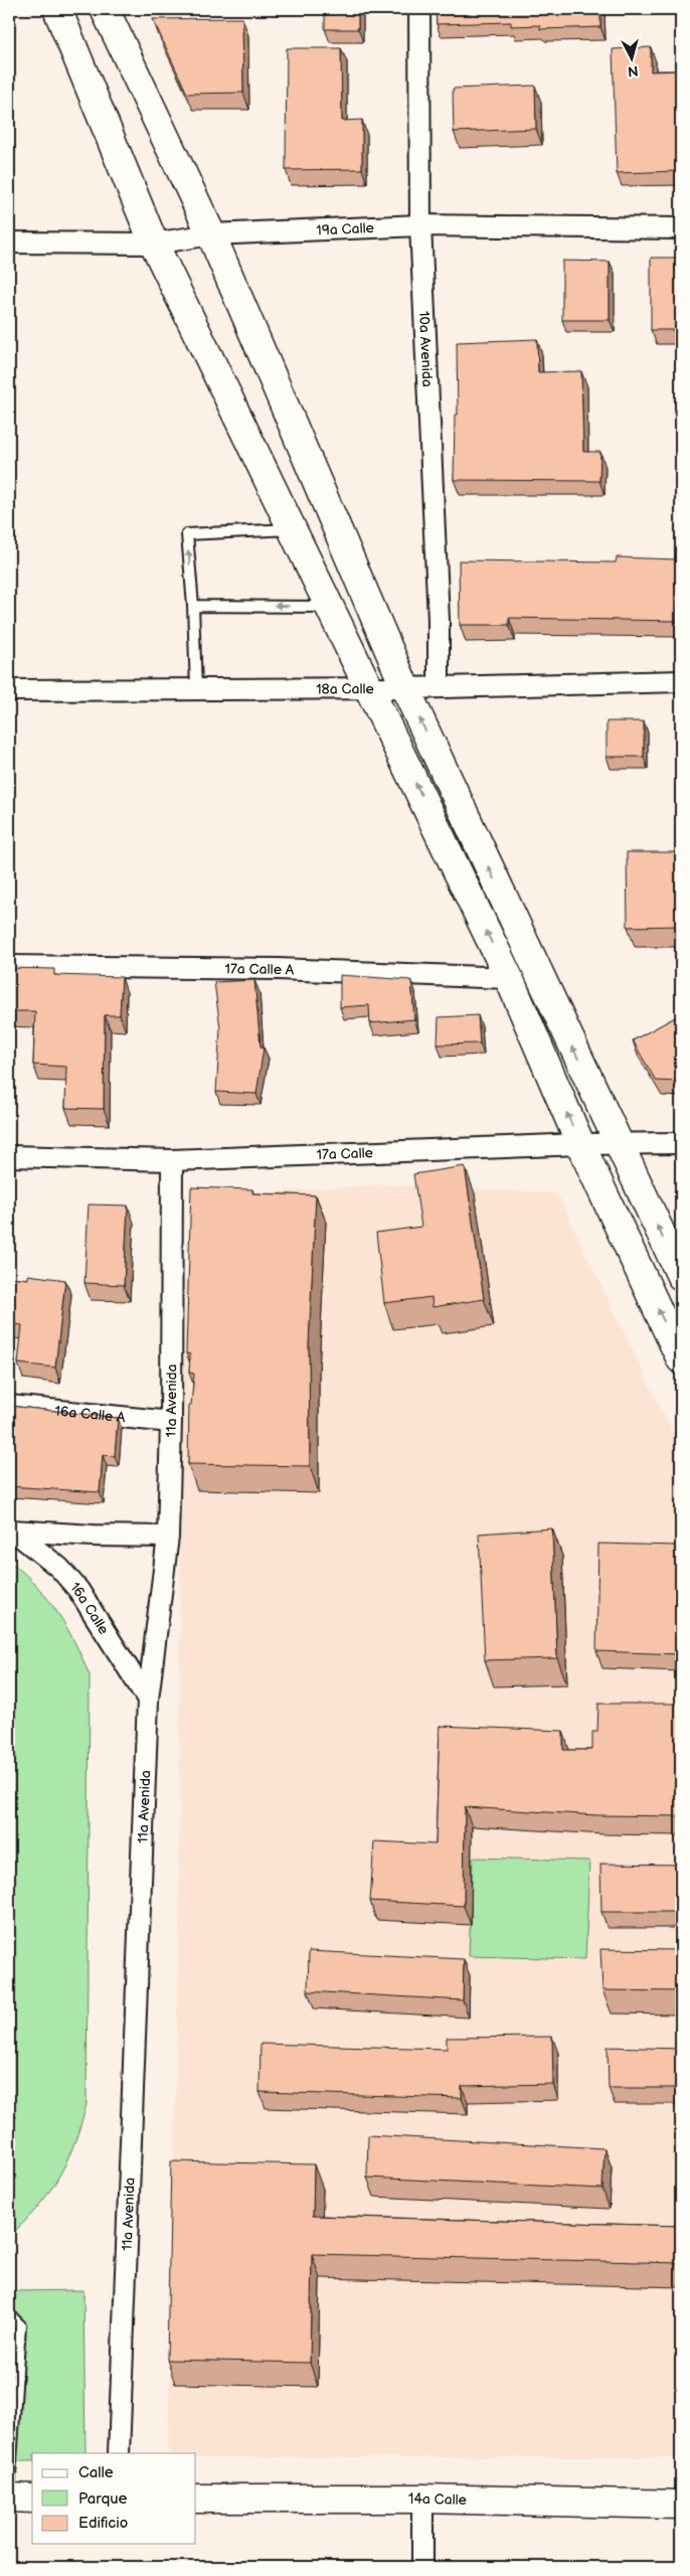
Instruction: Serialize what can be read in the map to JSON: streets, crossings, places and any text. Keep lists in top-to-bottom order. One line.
{"streets":{"main road":["14a Calle"],"street":["19a Calle","10a Avenida","18a Calle","17a Calle A","17a Calle","11a Avenida","16a Calle A","16a Calle"]},"crossings":[["19a Calle","10a Avenida"],["10a Avenida","18a Calle"],["17a Calle","11a Avenida"],["11a Avenida","16a Calle A"],["11a Avenida","16a Calle"]],"legend":["Calle","Parque","Edificio"],"north":"bottom"}
